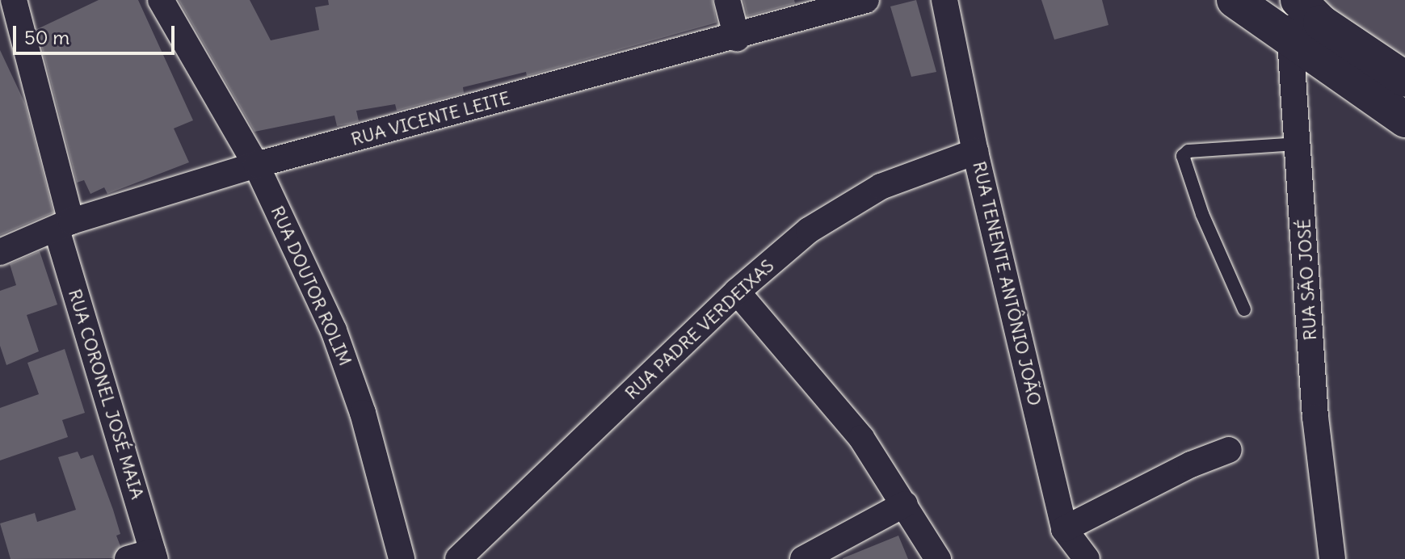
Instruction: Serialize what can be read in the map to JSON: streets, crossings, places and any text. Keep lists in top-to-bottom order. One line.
{"streets":{"street":["RUA VICENTE LEITE","RUA SÃO JOSÉ","RUA TENENTE ANTÔNIO JOÃO","RUA DOUTOR ROLIM","RUA PADRE VERDEIXAS","RUA CORONEL JOSÉ MAIA"]},"crossings":[["RUA VICENTE LEITE","RUA DOUTOR ROLIM"],["RUA VICENTE LEITE","RUA CORONEL JOSÉ MAIA"],["RUA TENENTE ANTÔNIO JOÃO","RUA PADRE VERDEIXAS"]],"scale_bar":"50 m"}
